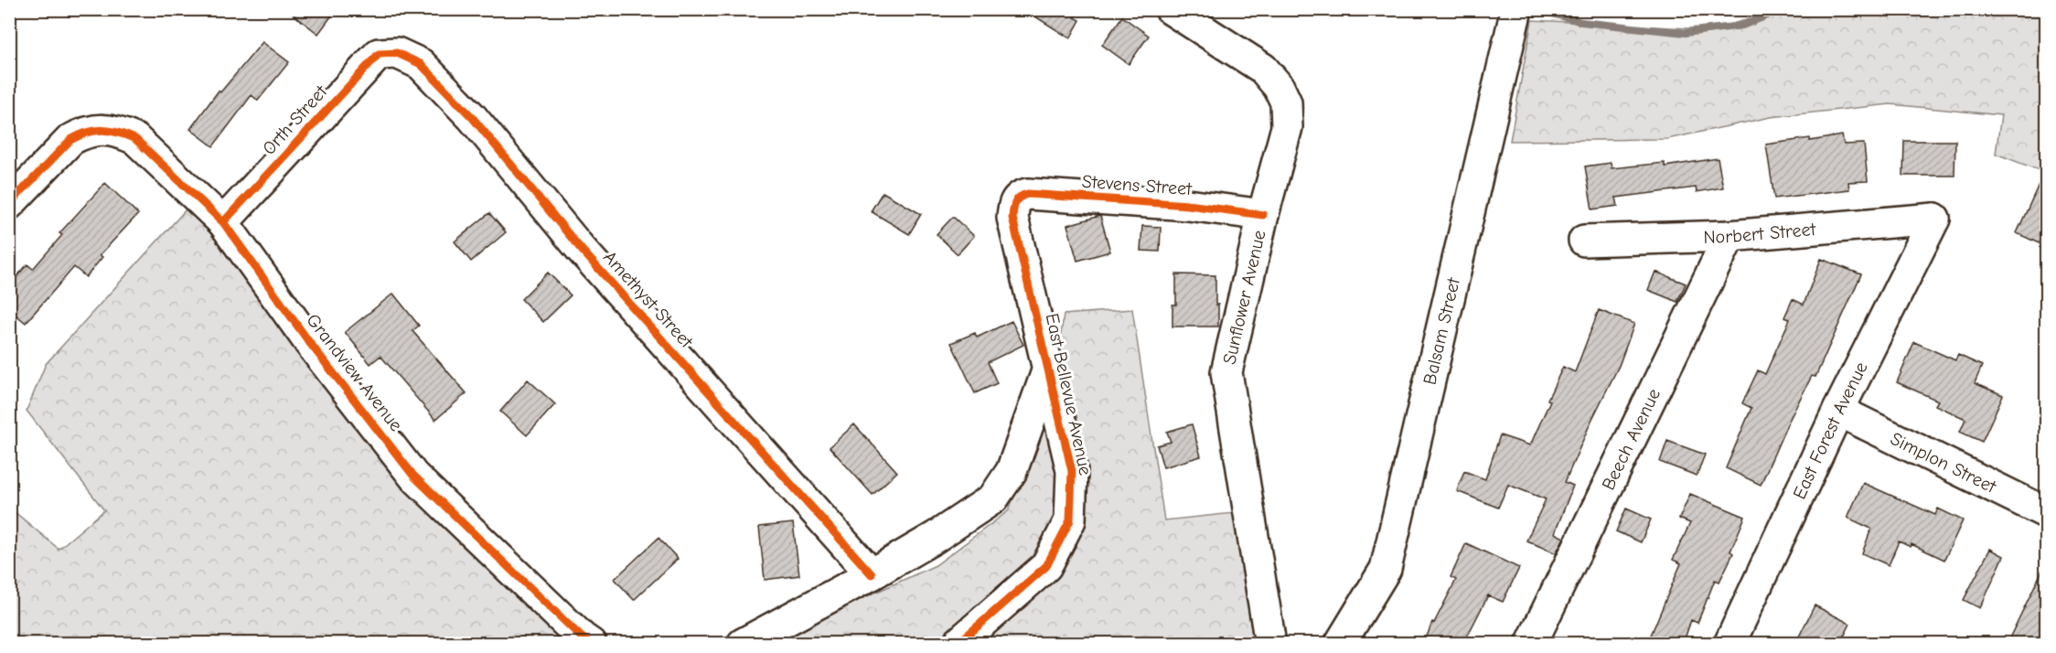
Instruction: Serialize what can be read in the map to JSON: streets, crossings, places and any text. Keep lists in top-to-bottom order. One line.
{"streets":{"street":["Orth Street","Stevens Street","Norbert Street","Sunflower Avenue","Amethyst Street","Balsam Street","Grandview Avenue","East Bellevue Avenue","East Forest Avenue","Beech Avenue","Simplon Street"]},"crossings":[["Orth Street","Amethyst Street"],["Orth Street","Grandview Avenue"],["Stevens Street","Sunflower Avenue"],["Stevens Street","East Bellevue Avenue"],["Norbert Street","East Forest Avenue"],["Norbert Street","Beech Avenue"],["East Forest Avenue","Simplon Street"]]}
